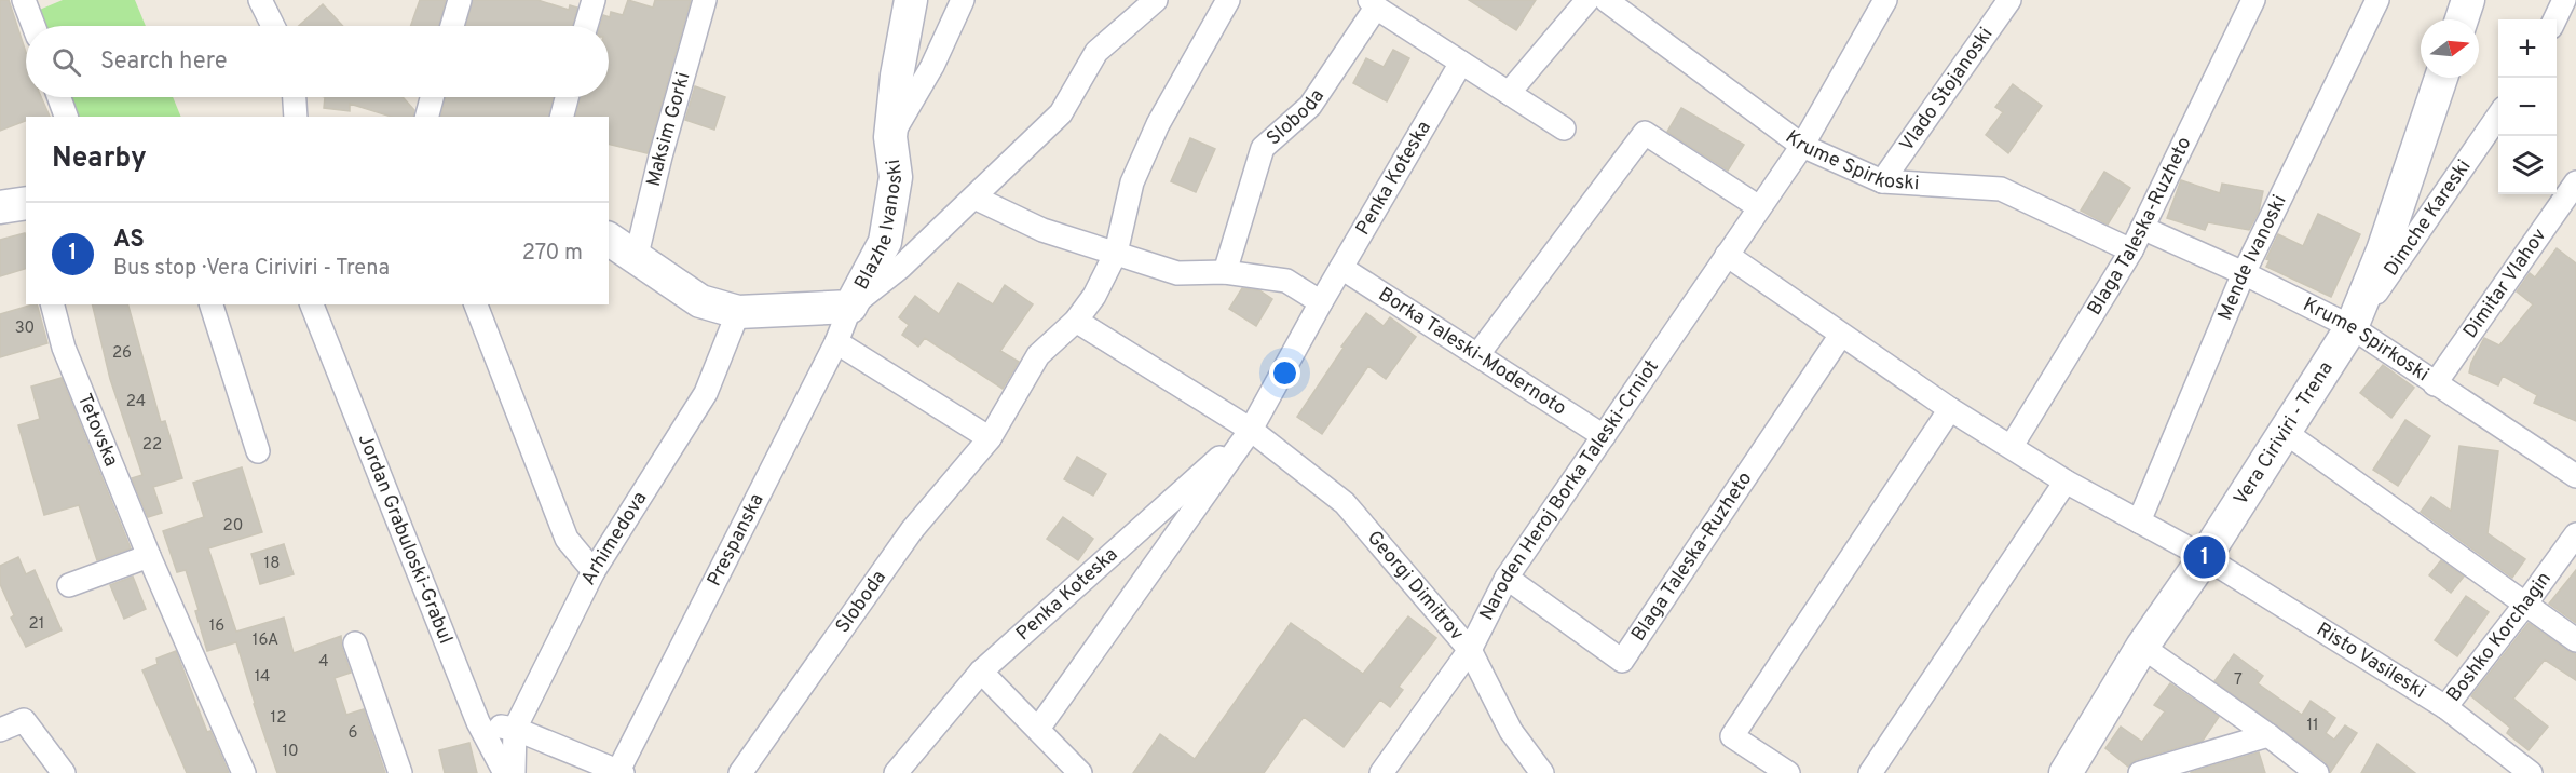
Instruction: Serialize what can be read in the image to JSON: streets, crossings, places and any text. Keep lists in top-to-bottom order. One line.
{"streets":{"street":["Vlado Stojanoski","Sloboda","Maksim Gorki","Krume Spirkoski","Penka Koteska","Dimche Kareski","Blazhe Ivanoski","Blaga Taleska-Ruzheto","Mende Ivanoski","Dimitar Vlahov","Borka Taleski-Modernoto","Tetovska","Vera Ciriviri - Trena","Naroden Heroj Borka Taleski-Crniot","Arhimedova","Jordan Grabuloski-Grabul","Prespanska","Georgi Dimitrov","Boshko Korchagin","Risto Vasileski"]},"crossings":[["Vlado Stojanoski","Krume Spirkoski"],["Krume Spirkoski","Dimche Kareski"],["Krume Spirkoski","Blaga Taleska-Ruzheto"],["Krume Spirkoski","Mende Ivanoski"],["Krume Spirkoski","Dimitar Vlahov"],["Krume Spirkoski","Vera Ciriviri - Trena"],["Krume Spirkoski","Naroden Heroj Borka Taleski-Crniot"],["Penka Koteska","Borka Taleski-Modernoto"],["Penka Koteska","Georgi Dimitrov"],["Dimche Kareski","Vera Ciriviri - Trena"],["Blazhe Ivanoski","Prespanska"],["Blaga Taleska-Ruzheto","Naroden Heroj Borka Taleski-Crniot"],["Borka Taleski-Modernoto","Naroden Heroj Borka Taleski-Crniot"],["Vera Ciriviri - Trena","Risto Vasileski"],["Naroden Heroj Borka Taleski-Crniot","Georgi Dimitrov"],["Arhimedova","Prespanska"],["Jordan Grabuloski-Grabul","Prespanska"],["Boshko Korchagin","Risto Vasileski"]],"house_numbers":["30","26","24","22","20","18","21","16","16А","4","14","7","12","11","6","10"],"north":"right","page":{"map_buttons":["+","−"],"search":"Search here","heading":"Nearby","list":[{"mark":"1","name":"AS","note":"Bus stop · Vera Ciriviri - Trena","value":"270 m"}],"pins":"1"}}
